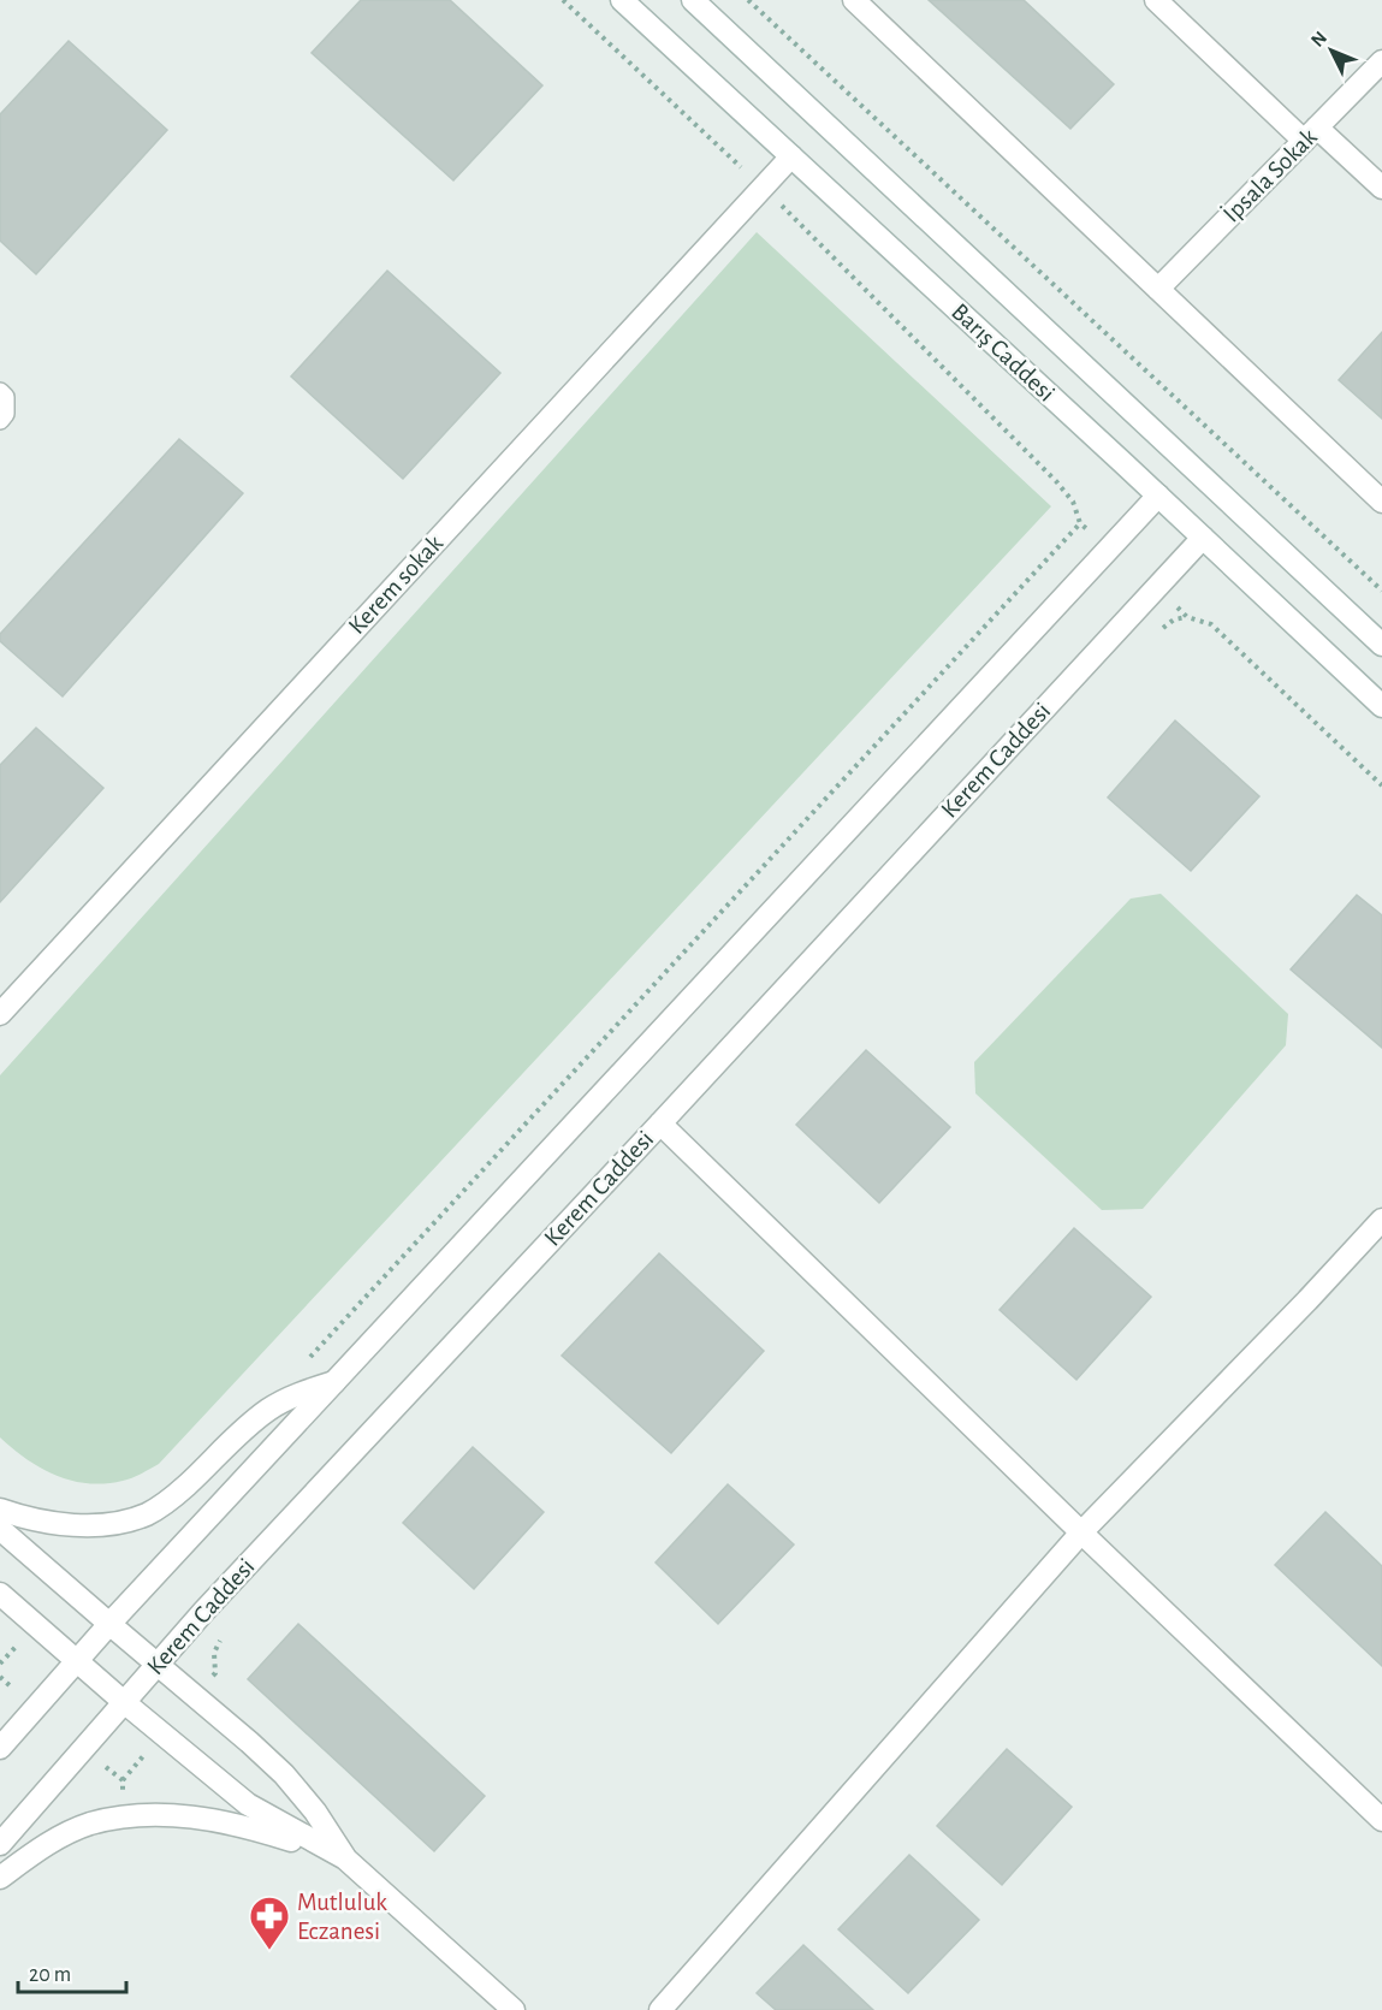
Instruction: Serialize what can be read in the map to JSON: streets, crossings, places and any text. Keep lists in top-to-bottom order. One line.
{"streets":{"street":["İpsala Sokak","Barış Caddesi","Kerem sokak","Kerem Caddesi"]},"crossings":[["Barış Caddesi","Kerem sokak"],["Barış Caddesi","Kerem Caddesi"]],"places":{"pharmacy":["Mutluluk Eczanesi"]},"scale_bar":"20 m","north":"top left"}
